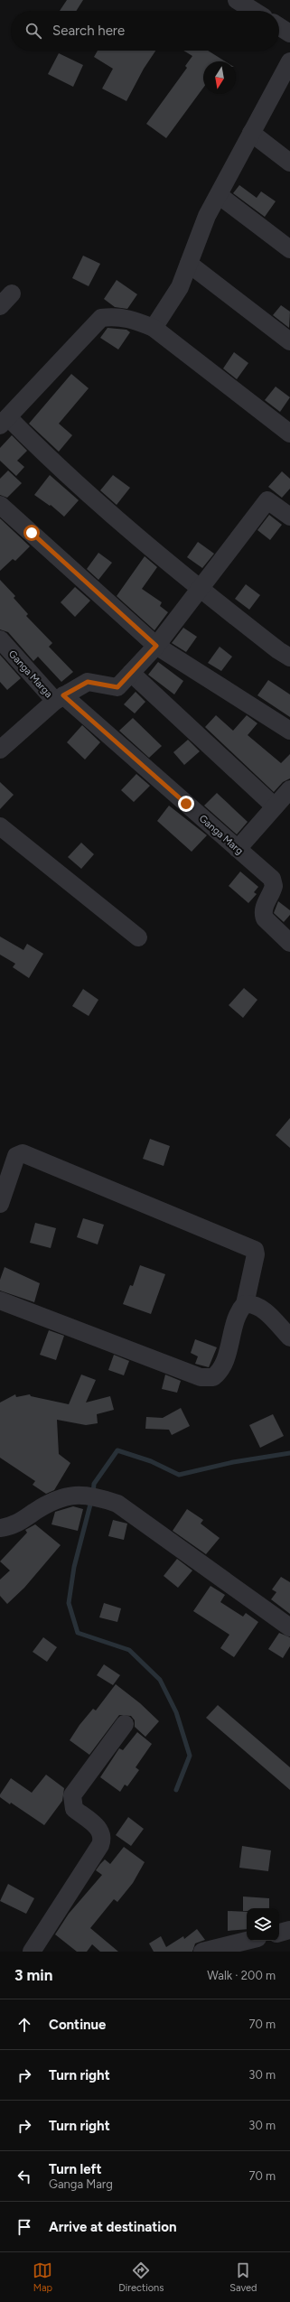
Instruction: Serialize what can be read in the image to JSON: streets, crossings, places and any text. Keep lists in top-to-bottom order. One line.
{"streets":{"street":["Ganga Marga","Ganga Marg"]},"crossings":[["Ganga Marga","Ganga Marg"]],"north":"bottom","page":{"search":"Search here","heading":["3 min","Walk · 200 m"],"list":[["Continue","70 m"],["Turn right","30 m"],["Turn right","30 m"],["Turn left","Ganga Marg","70 m"],"Arrive at destination"],"nav":["Map","Directions","Saved"]}}
